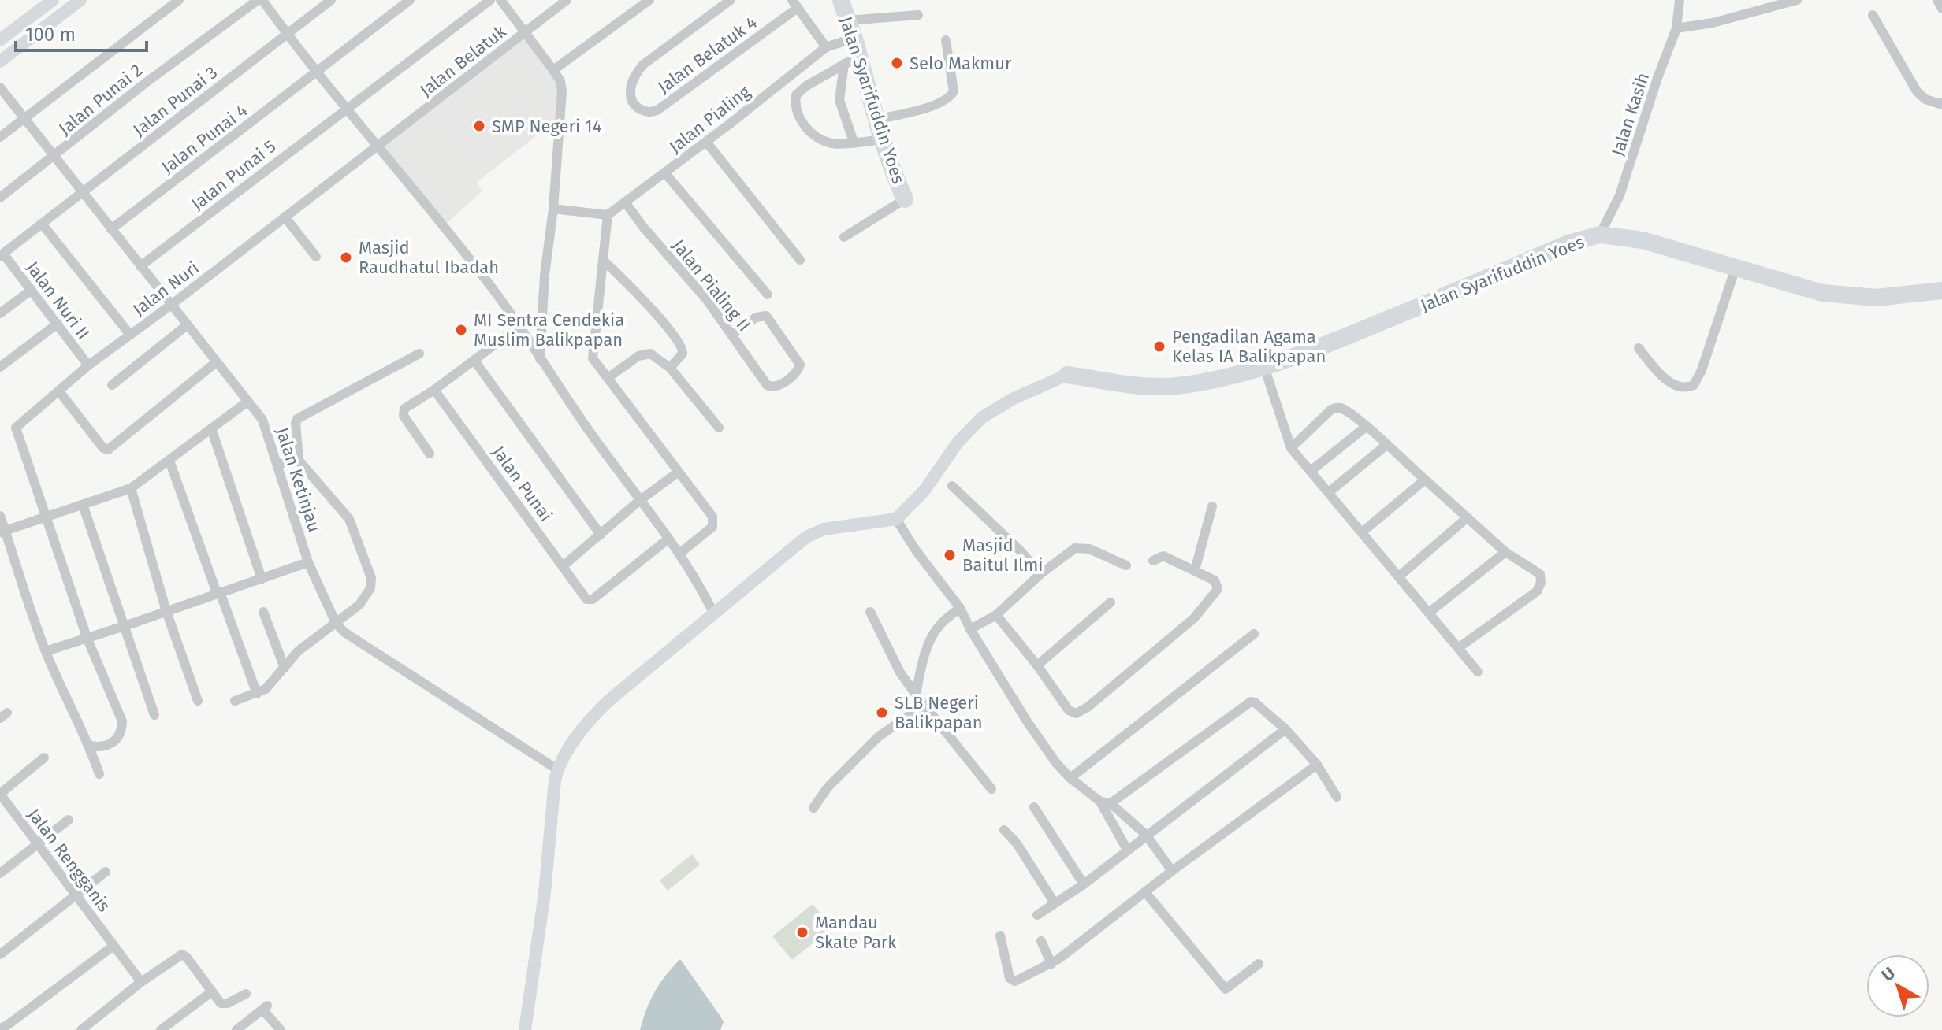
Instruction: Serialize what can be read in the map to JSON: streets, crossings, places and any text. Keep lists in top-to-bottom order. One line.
{"streets":{"highway":["Jalan Syarifuddin Yoes"],"street":["Jalan Belatuk 4","Jalan Belatuk","Jalan Punai 2","Jalan Punai 3","Jalan Kasih","Jalan Pialing","Jalan Punai 4","Jalan Punai 5","Jalan Pialing II","Jalan Nuri","Jalan Nuri II","Jalan Ketinjau","Jalan Punai","Jalan Rengganis"]},"crossings":[["Jalan Belatuk","Jalan Nuri"],["Jalan Punai 2","Jalan Ketinjau"],["Jalan Syarifuddin Yoes","Jalan Kasih"],["Jalan Syarifuddin Yoes","Jalan Pialing"],["Jalan Punai 3","Jalan Nuri II"],["Jalan Punai 3","Jalan Ketinjau"],["Jalan Pialing","Jalan Pialing II"],["Jalan Punai 4","Jalan Ketinjau"],["Jalan Punai 5","Jalan Ketinjau"],["Jalan Nuri","Jalan Nuri II"],["Jalan Nuri","Jalan Ketinjau"]],"places":["Selo Makmur","SMP Negeri 14","Masjid Raudhatul Ibadah","MI Sentra Cendekia Muslim Balikpapan","Pengadilan Agama Kelas IA Balikpapan","Masjid Baitul Ilmi","SLB Negeri Balikpapan","Mandau Skate Park"],"scale_bar":"100 m","north":"top left"}
